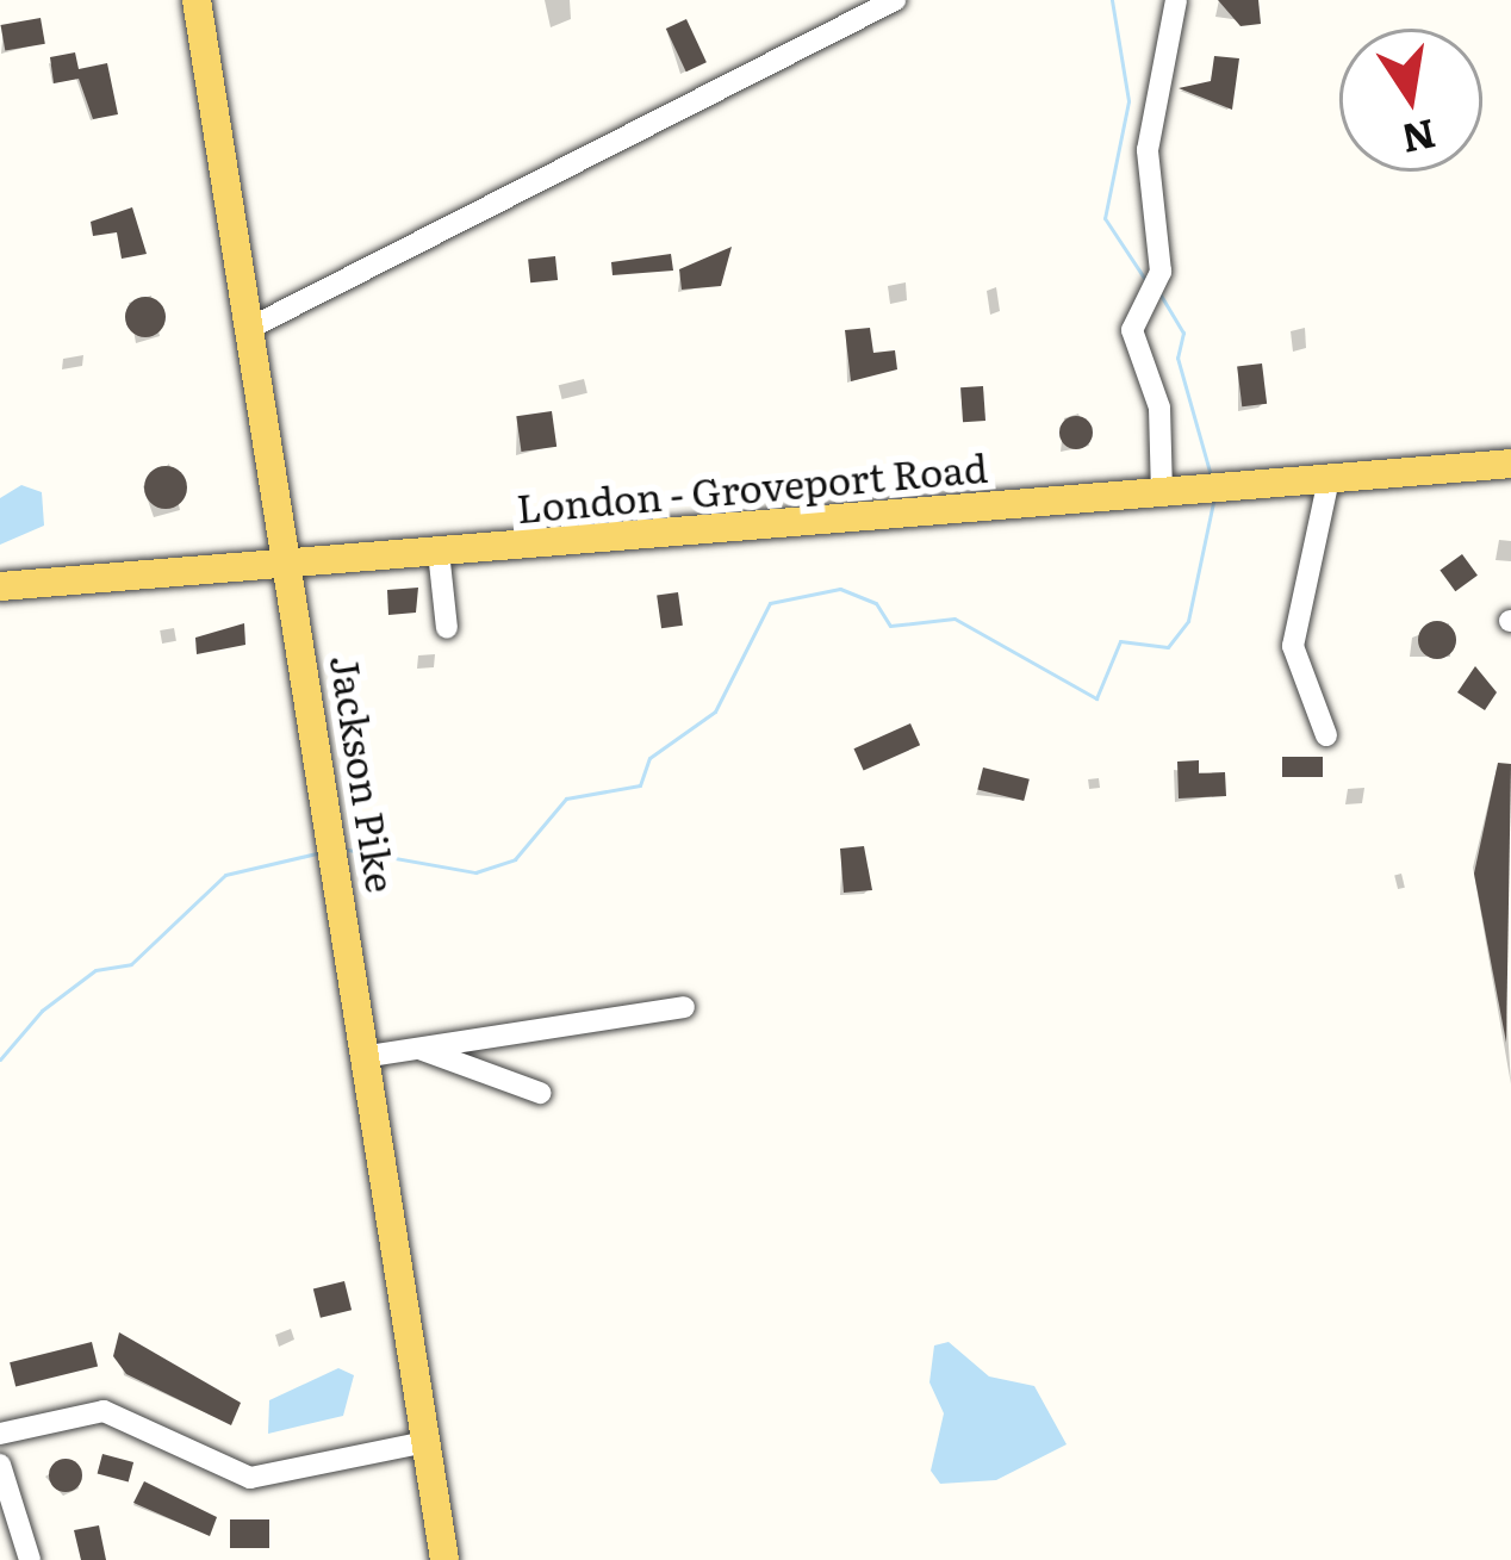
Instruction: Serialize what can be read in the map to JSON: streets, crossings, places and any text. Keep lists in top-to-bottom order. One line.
{"streets":{"main road":["London - Groveport Road","Jackson Pike"]},"crossings":[["London - Groveport Road","Jackson Pike"]],"north":"bottom"}
